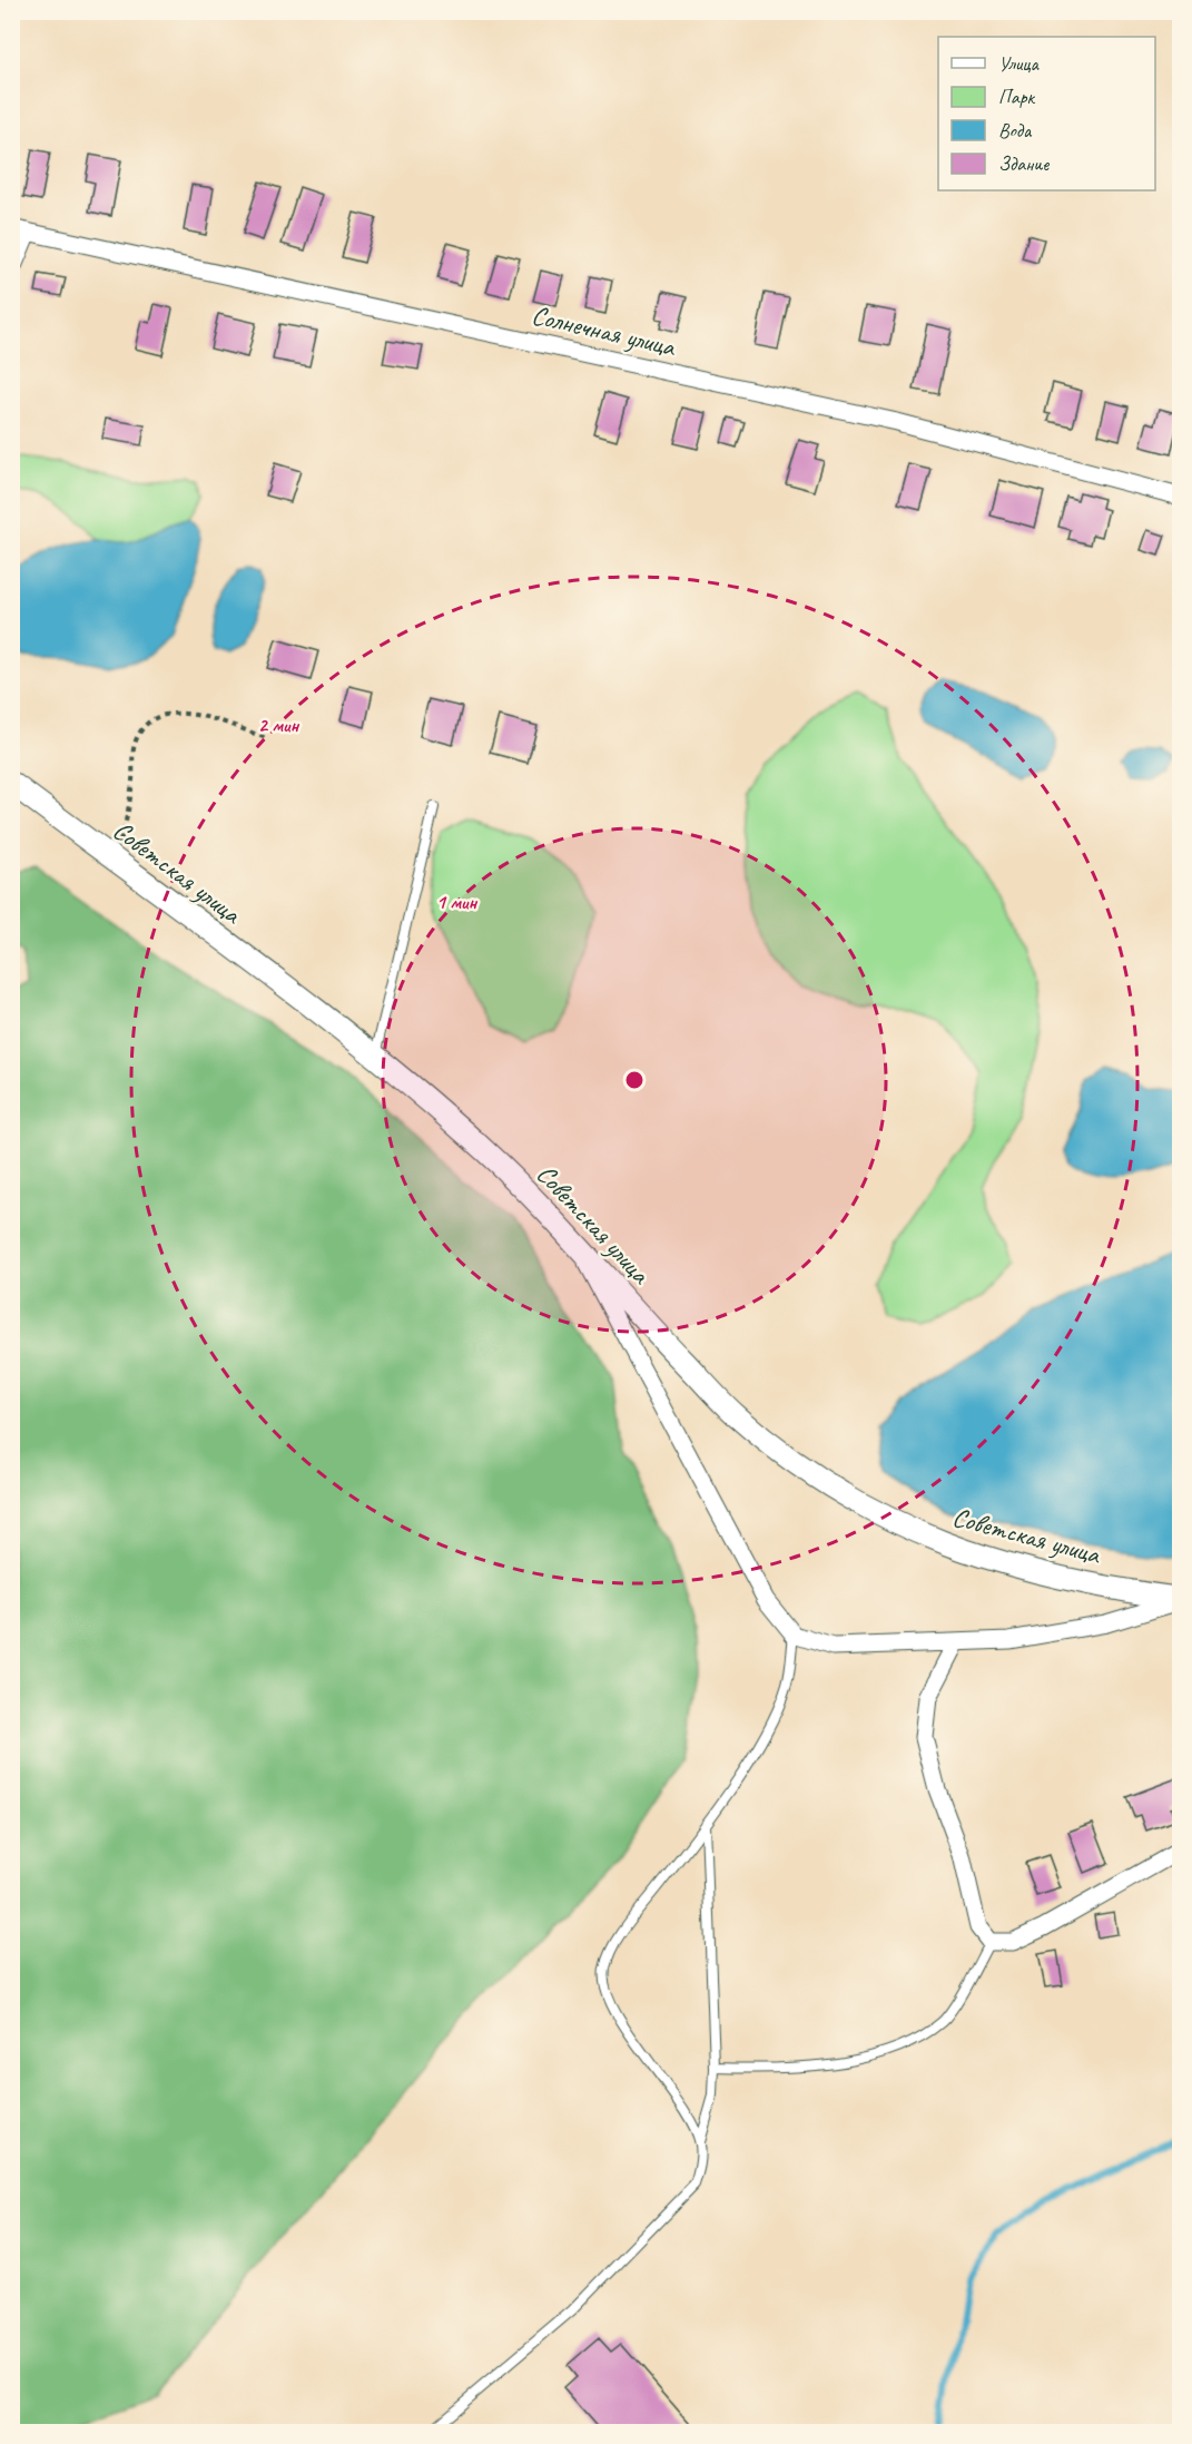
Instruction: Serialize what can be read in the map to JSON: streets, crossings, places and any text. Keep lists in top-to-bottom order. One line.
{"streets":{"street":["Солнечная улица","Советская улица"]},"legend":["Улица","Парк","Вода","Здание"],"rings":["2 мин","1 мин"]}
